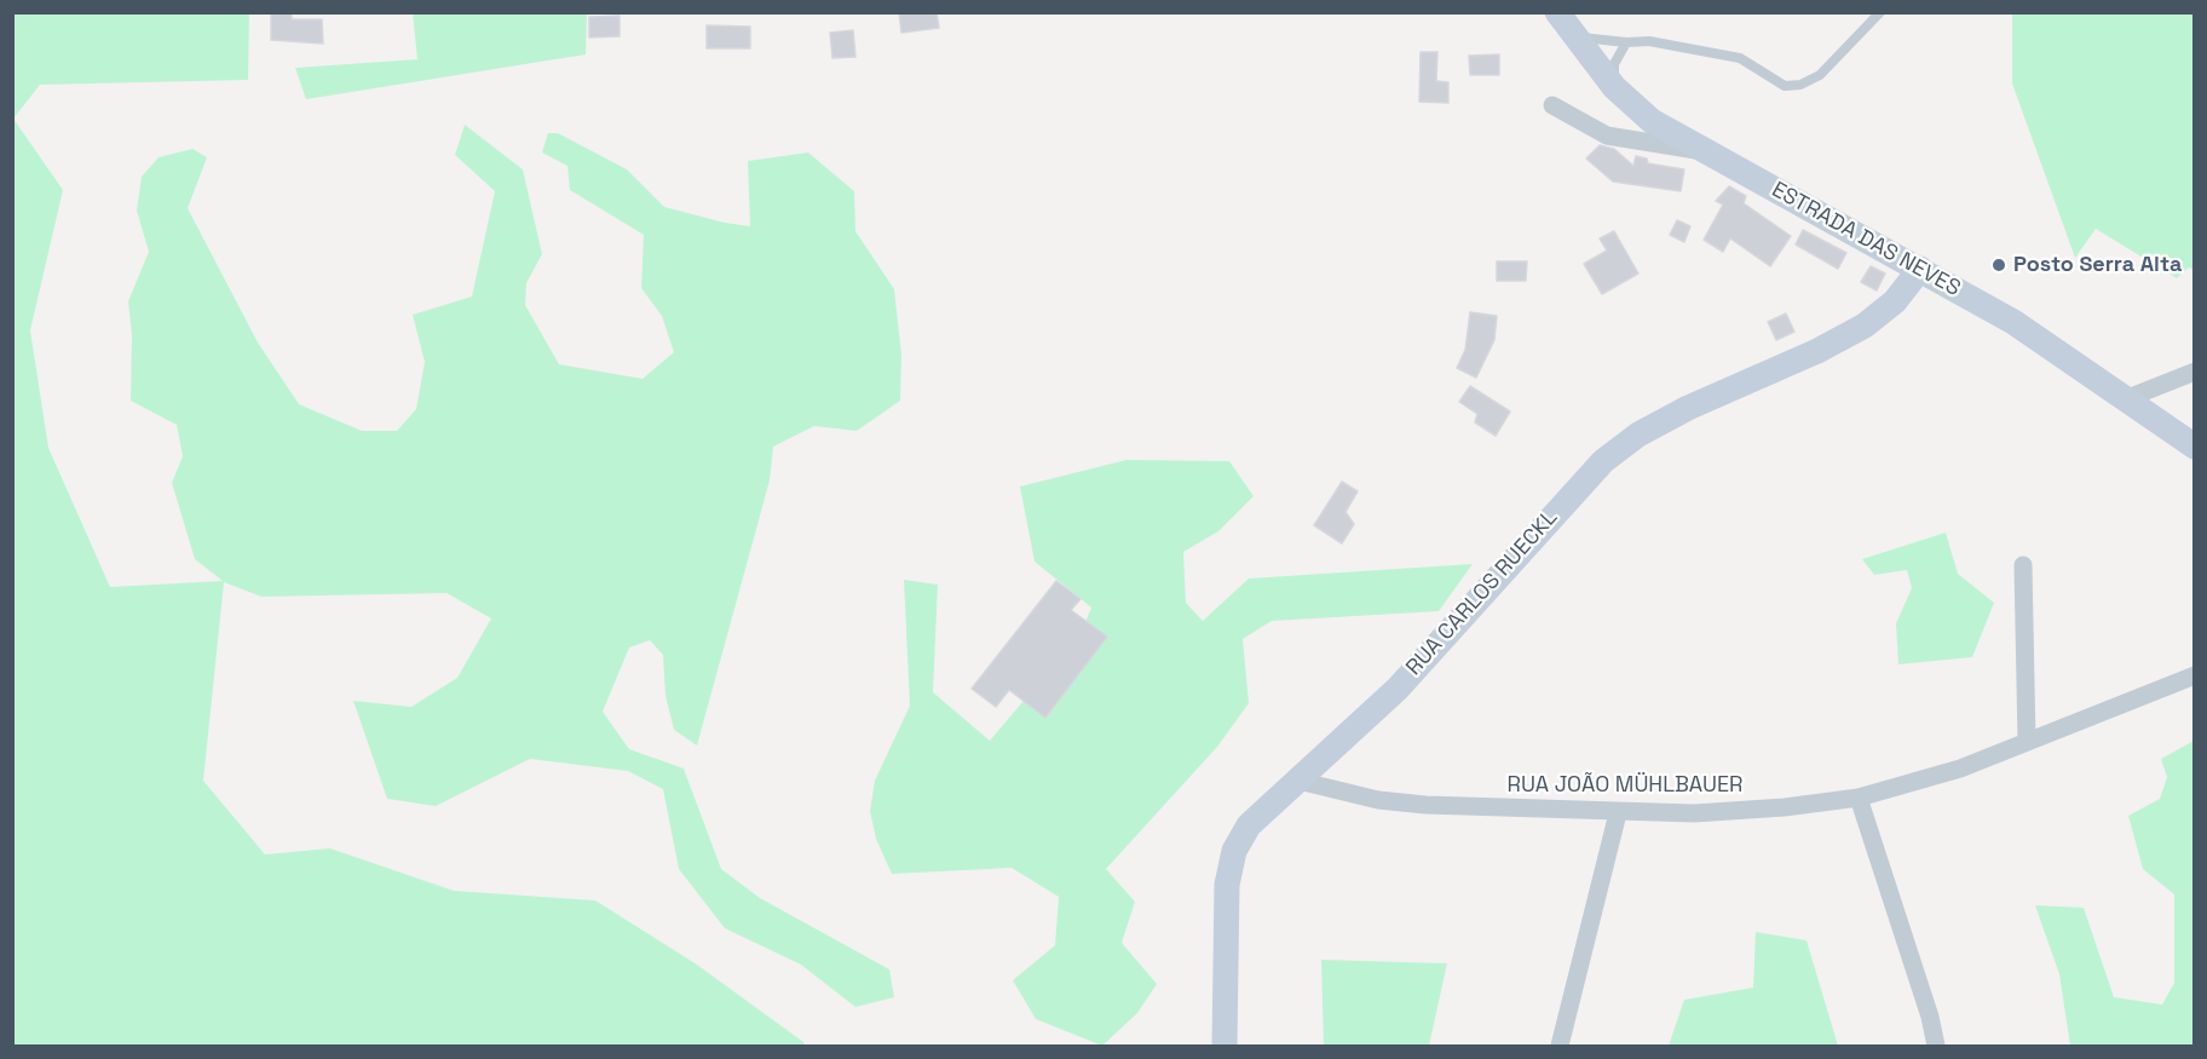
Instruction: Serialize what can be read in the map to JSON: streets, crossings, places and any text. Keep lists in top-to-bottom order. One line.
{"streets":{"street":["ESTRADA DAS NEVES","RUA CARLOS RUECKL","RUA JOÃO MÜHLBAUER"]},"crossings":[["ESTRADA DAS NEVES","RUA CARLOS RUECKL"],["RUA CARLOS RUECKL","RUA JOÃO MÜHLBAUER"]],"places":["Posto Serra Alta"]}
